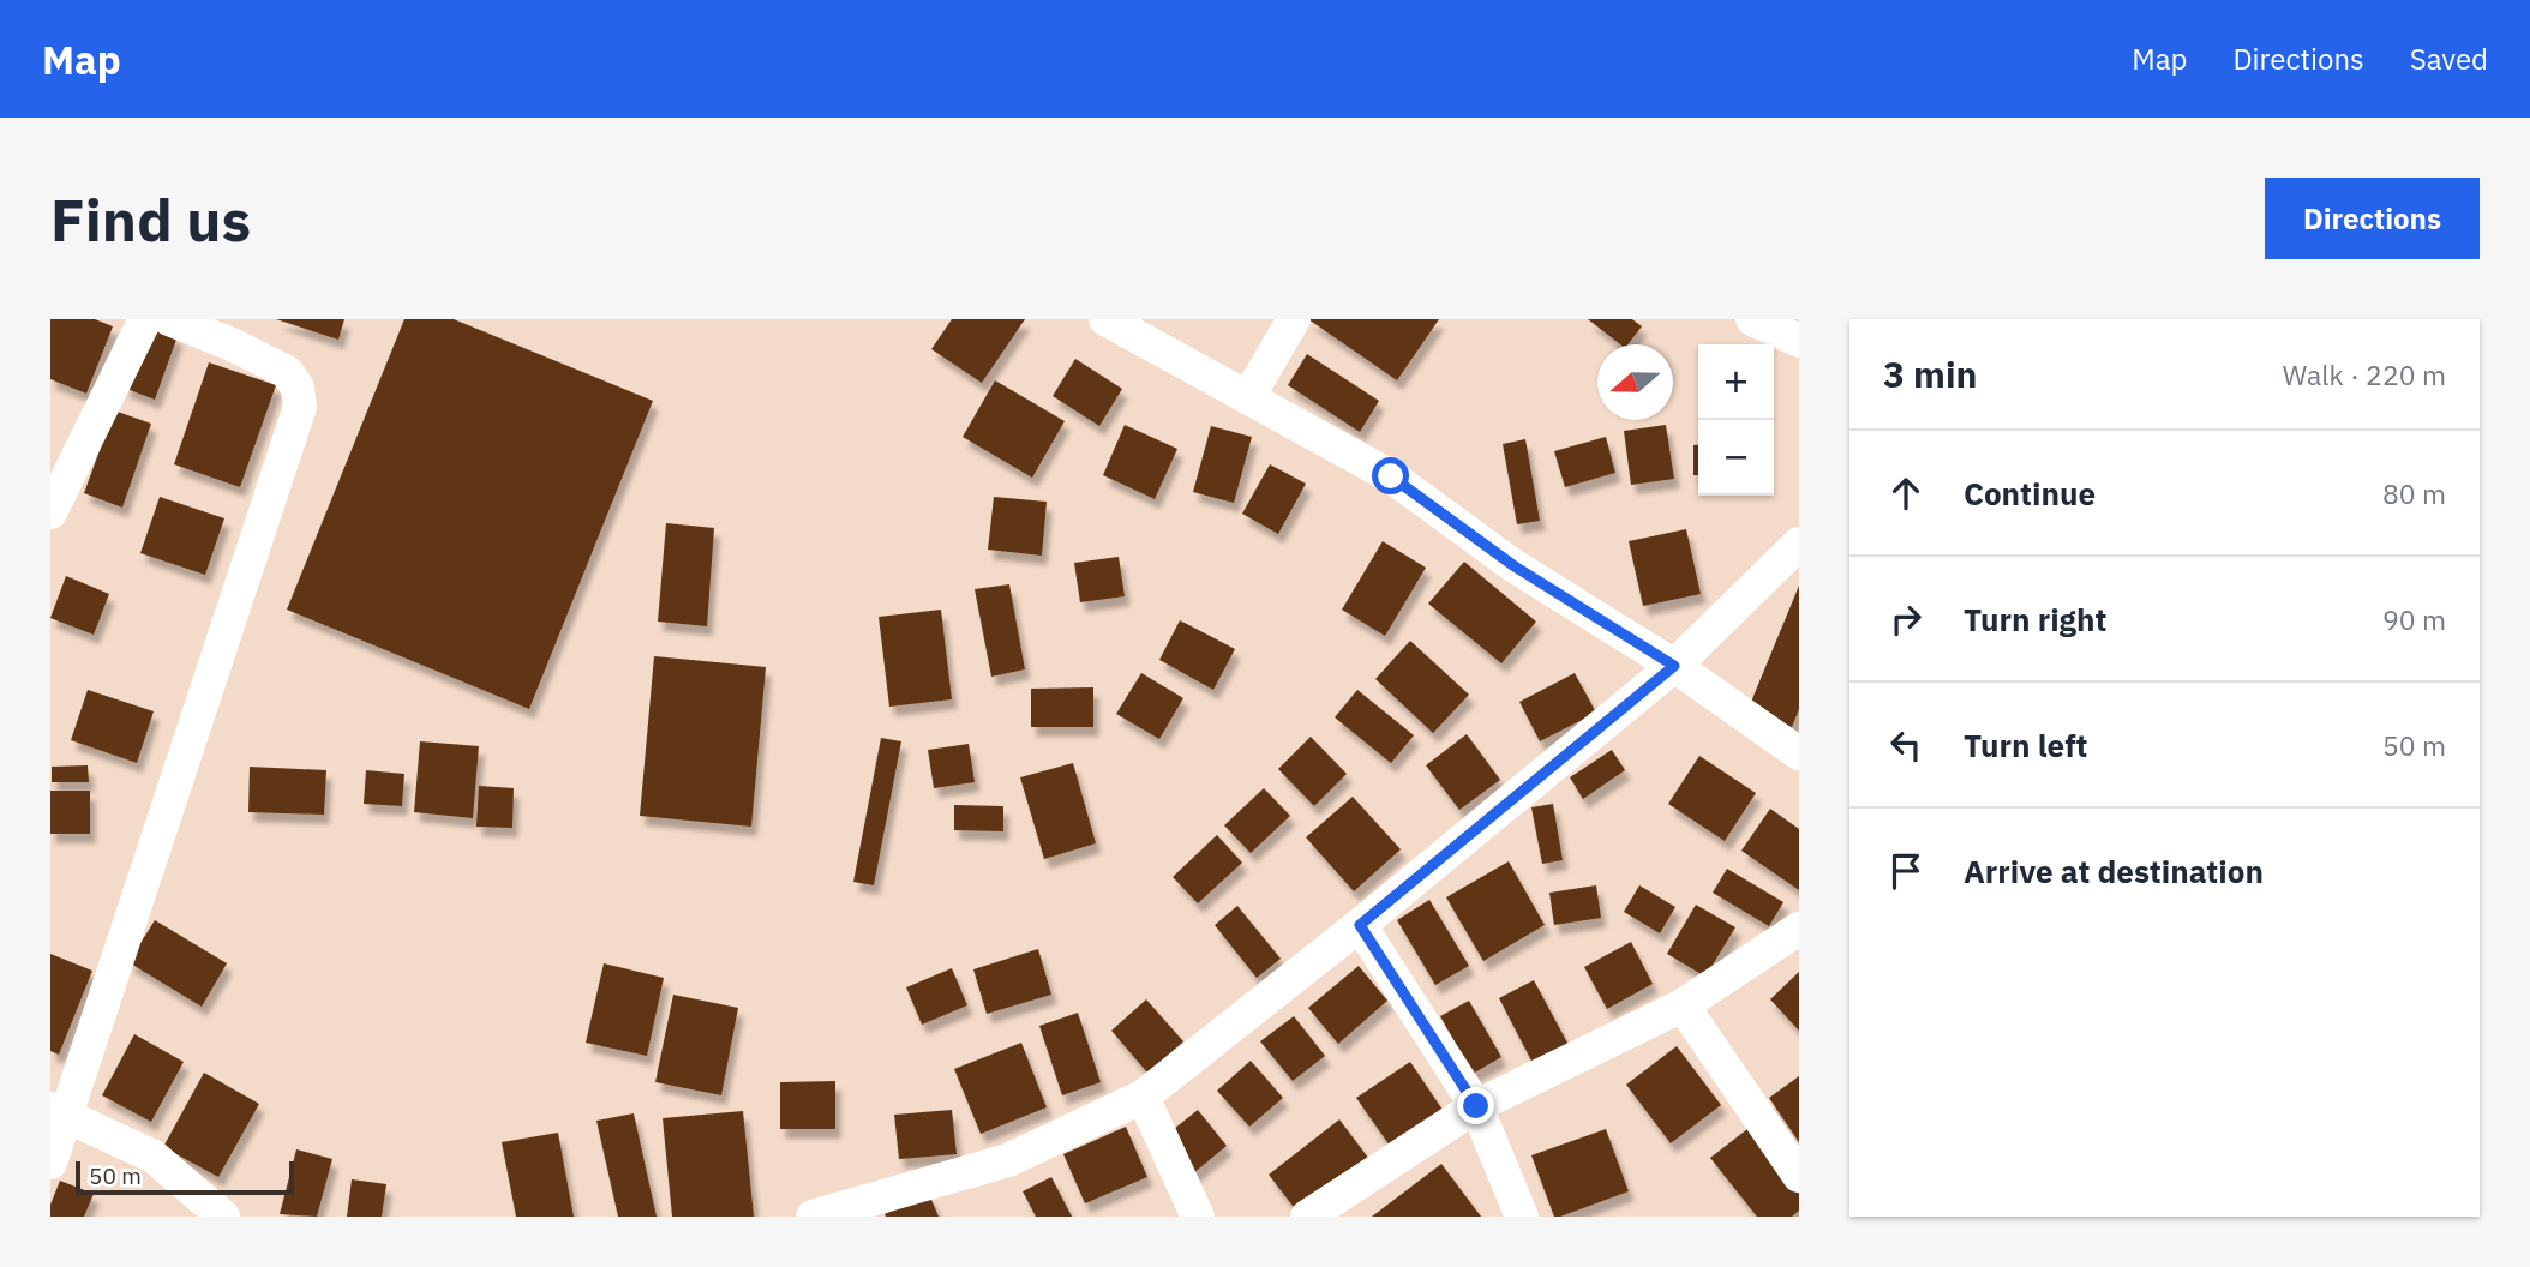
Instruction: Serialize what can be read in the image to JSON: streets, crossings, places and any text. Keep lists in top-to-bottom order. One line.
{"scale_bar":"50 m","north":"left","page":{"header":"Map","nav":["Map","Directions","Saved"],"buttons":"Directions","title":"Find us","heading":["3 min","Walk · 220 m"],"map_buttons":["+","−"],"list":[["Continue","80 m"],["Turn right","90 m"],["Turn left","50 m"],"Arrive at destination"],"scale":"50 m"}}
